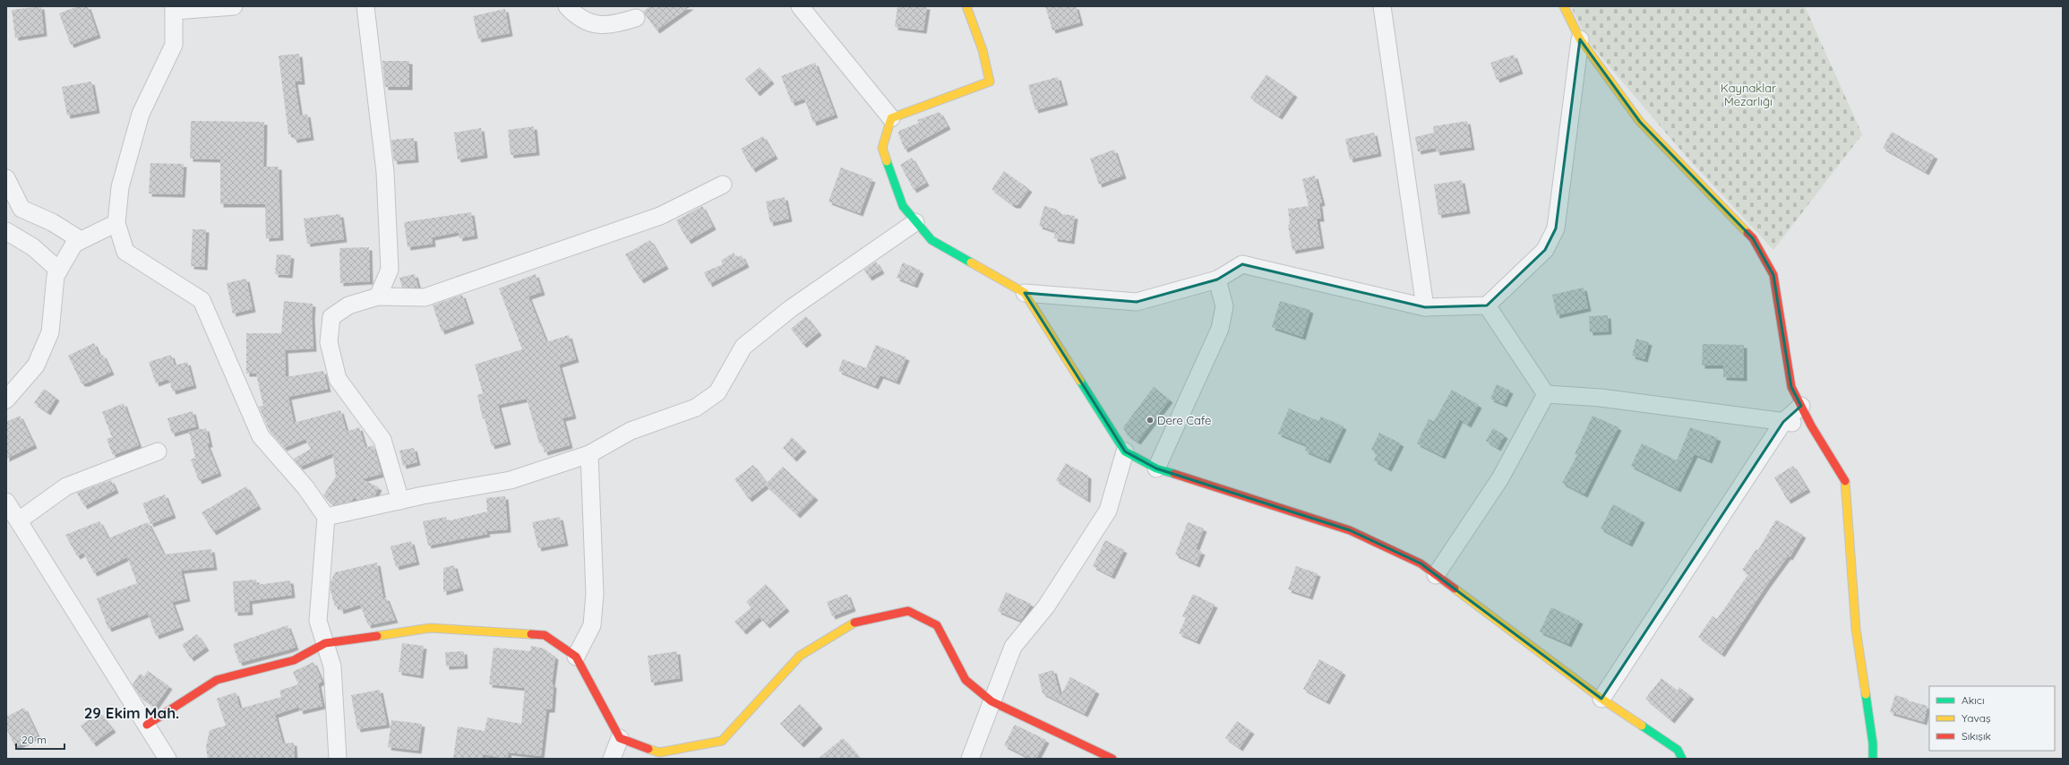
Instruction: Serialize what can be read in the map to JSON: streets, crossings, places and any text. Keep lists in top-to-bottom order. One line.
{"districts":["29 Ekim Mah."],"parks":["Kaynaklar Mezarlığı"],"places":["Dere Cafe"],"legend":["Akıcı","Yavaş","Sıkışık"],"scale_bar":"20 m"}
